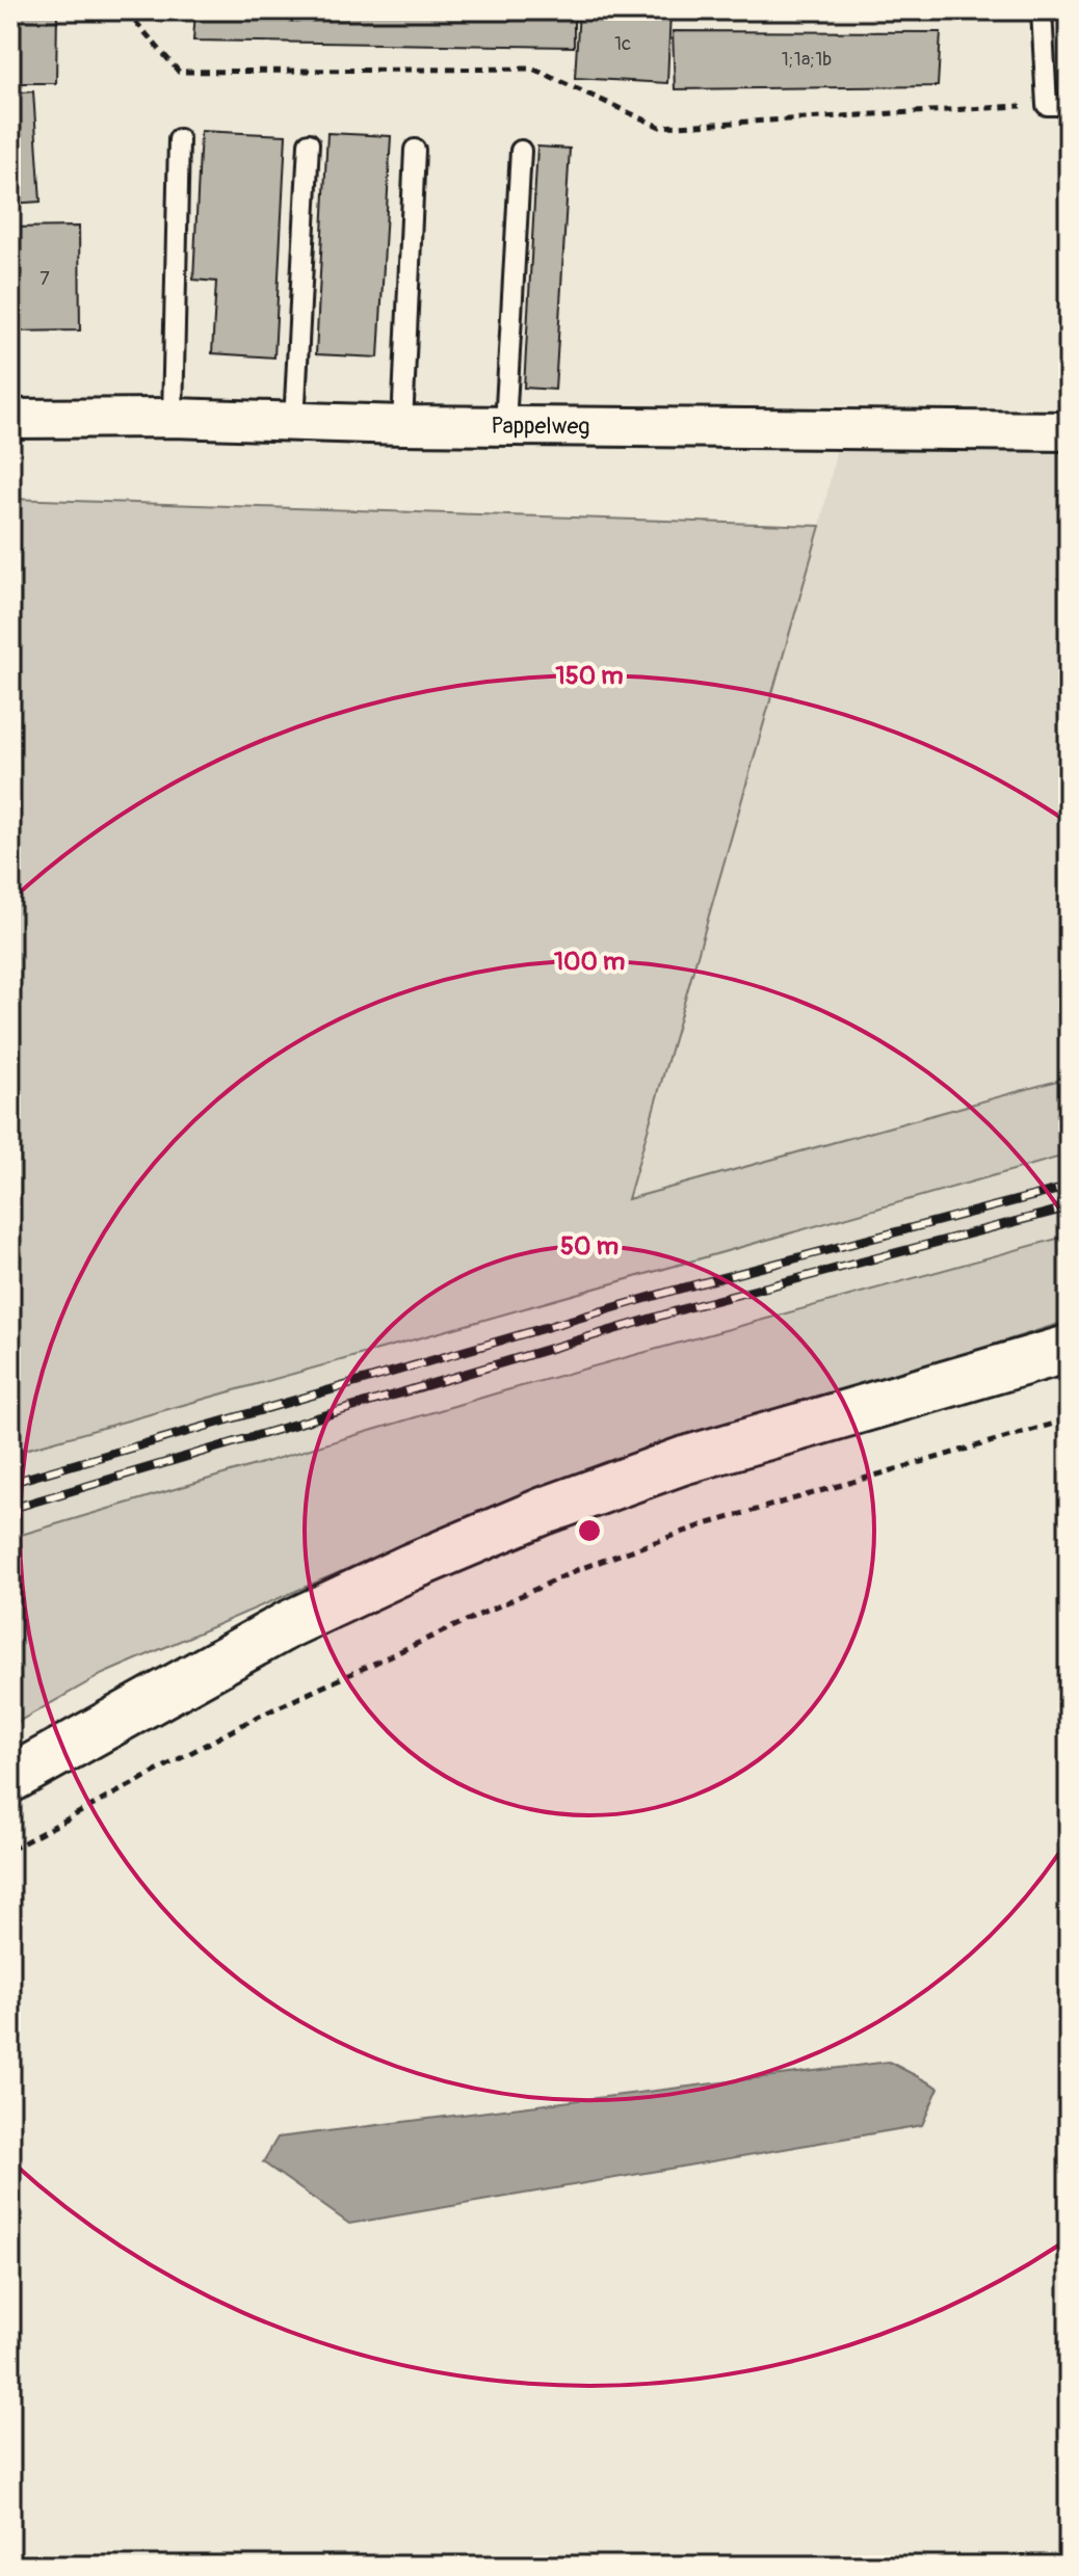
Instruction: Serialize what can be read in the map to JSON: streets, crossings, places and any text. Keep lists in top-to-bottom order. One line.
{"streets":{"street":["Pappelweg"]},"house_numbers":["1c","1;1a;1b","7"],"rings":["150 m","100 m","50 m"]}
